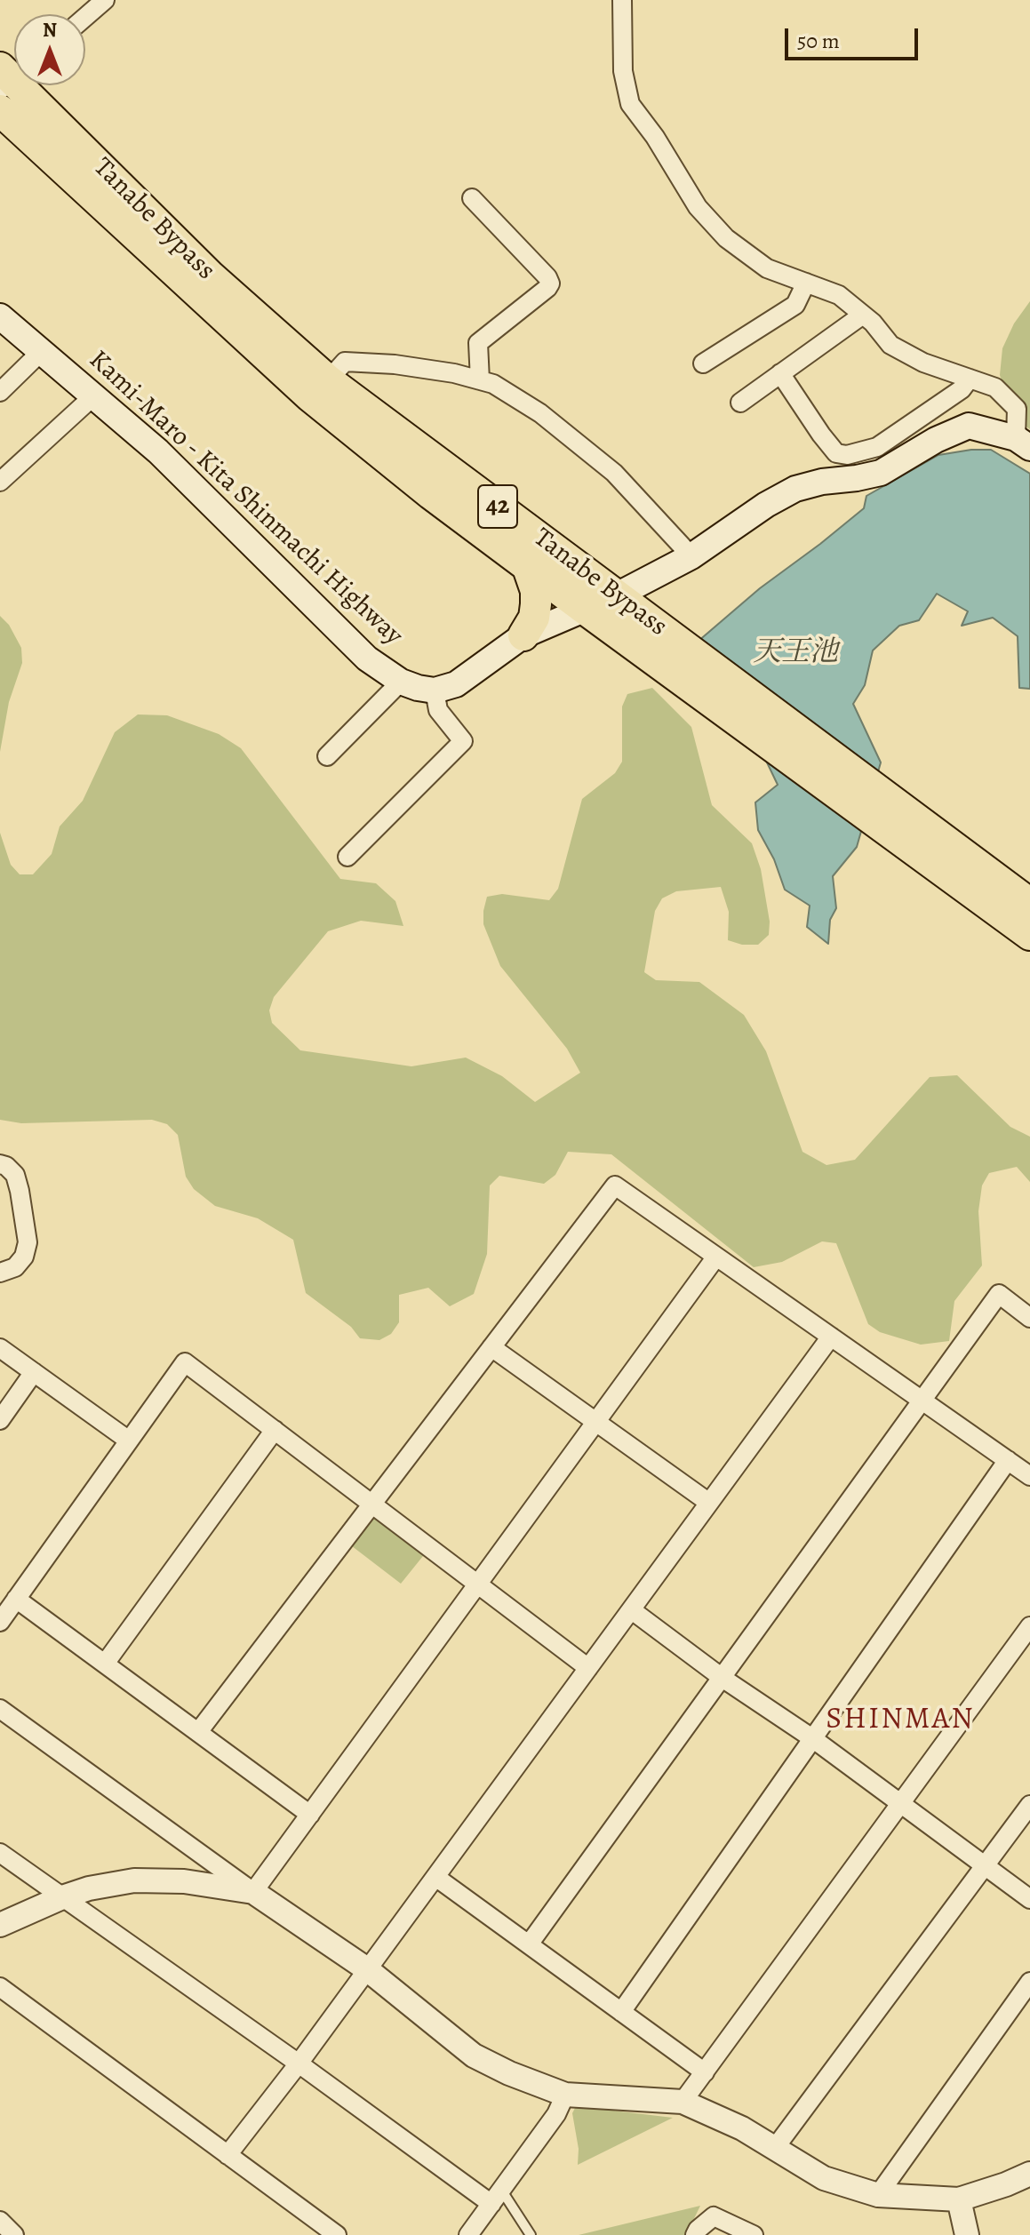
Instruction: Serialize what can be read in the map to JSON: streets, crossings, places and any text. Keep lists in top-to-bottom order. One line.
{"streets":{"highway":["Tanabe Bypass","42"],"main road":["Kami-Maro - Kita Shinmachi Highway"]},"districts":["SHINMAN"],"water":["天王池"],"scale_bar":"50 m","north":"top"}
